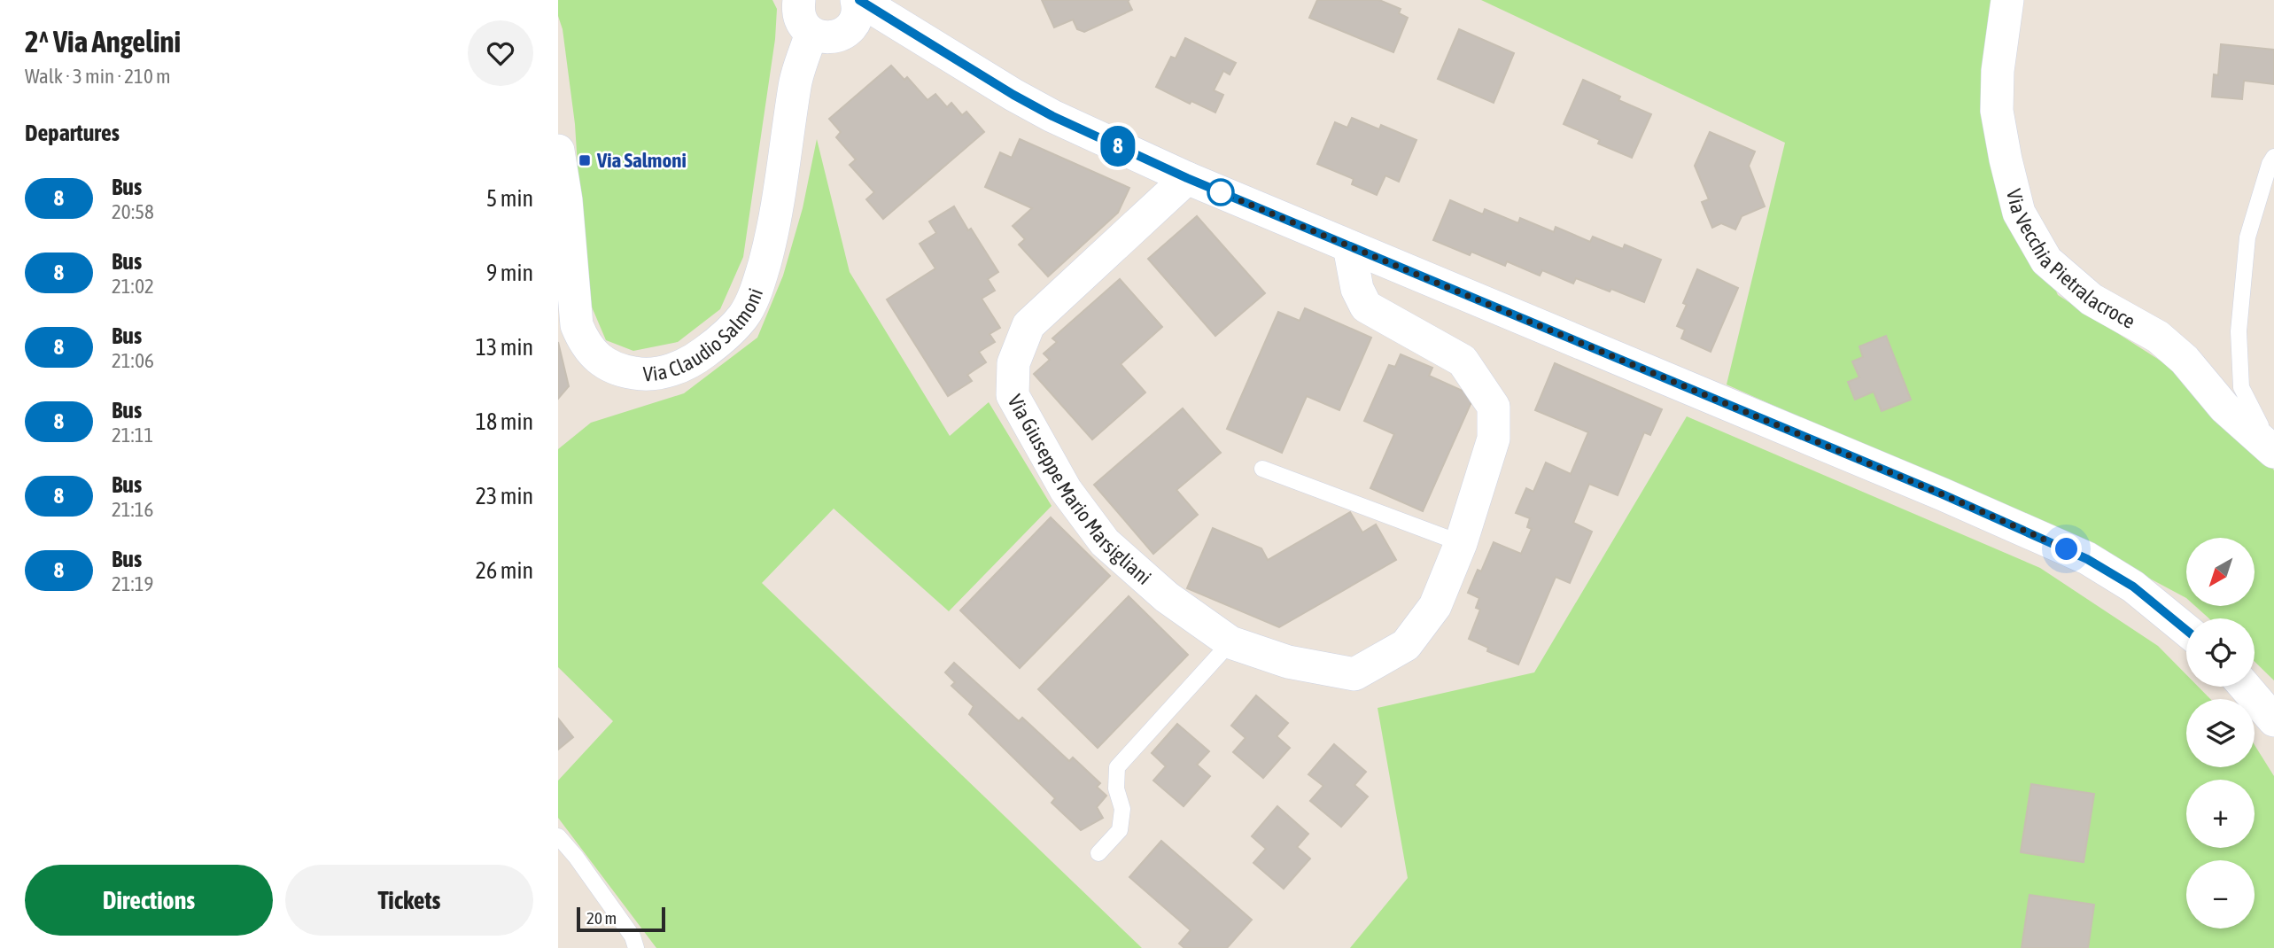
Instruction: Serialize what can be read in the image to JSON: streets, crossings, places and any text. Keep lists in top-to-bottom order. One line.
{"streets":{"street":["Via Vecchia Pietralacroce","Via Claudio Salmoni","Via Giuseppe Mario Marsigliani"]},"places":{"transit":["Via Salmoni"]},"lines":["bus line 8"],"scale_bar":"20 m","north":"bottom left","page":{"heading":[["2^ Via Angelini","Walk · 3 min · 210 m"],"Departures"],"on_map":"8","list":[{"mark":"8","name":"Bus","note":"20:58","value":"5 min"},{"mark":"8","name":"Bus","note":"21:02","value":"9 min"},{"mark":"8","name":"Bus","note":"21:06","value":"13 min"},{"mark":"8","name":"Bus","note":"21:11","value":"18 min"},{"mark":"8","name":"Bus","note":"21:16","value":"23 min"},{"mark":"8","name":"Bus","note":"21:19","value":"26 min"}],"map_buttons":["+","−"],"buttons":["Directions","Tickets"],"scale":"20 m"}}
